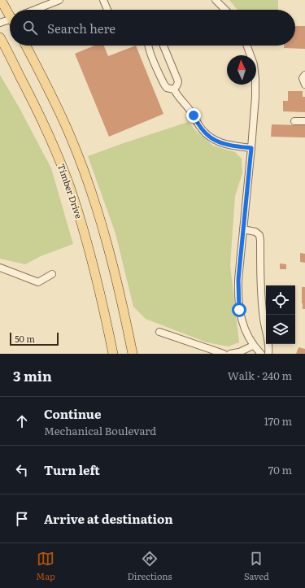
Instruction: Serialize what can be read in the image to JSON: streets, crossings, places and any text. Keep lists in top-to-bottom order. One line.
{"streets":{"main road":["Timber Drive"]},"scale_bar":"50 m","north":"top","page":{"search":"Search here","scale":"50 m","heading":["3 min","Walk · 240 m"],"list":[["Continue","Mechanical Boulevard","170 m"],["Turn left","70 m"],"Arrive at destination"],"nav":["Map","Directions","Saved"]}}
